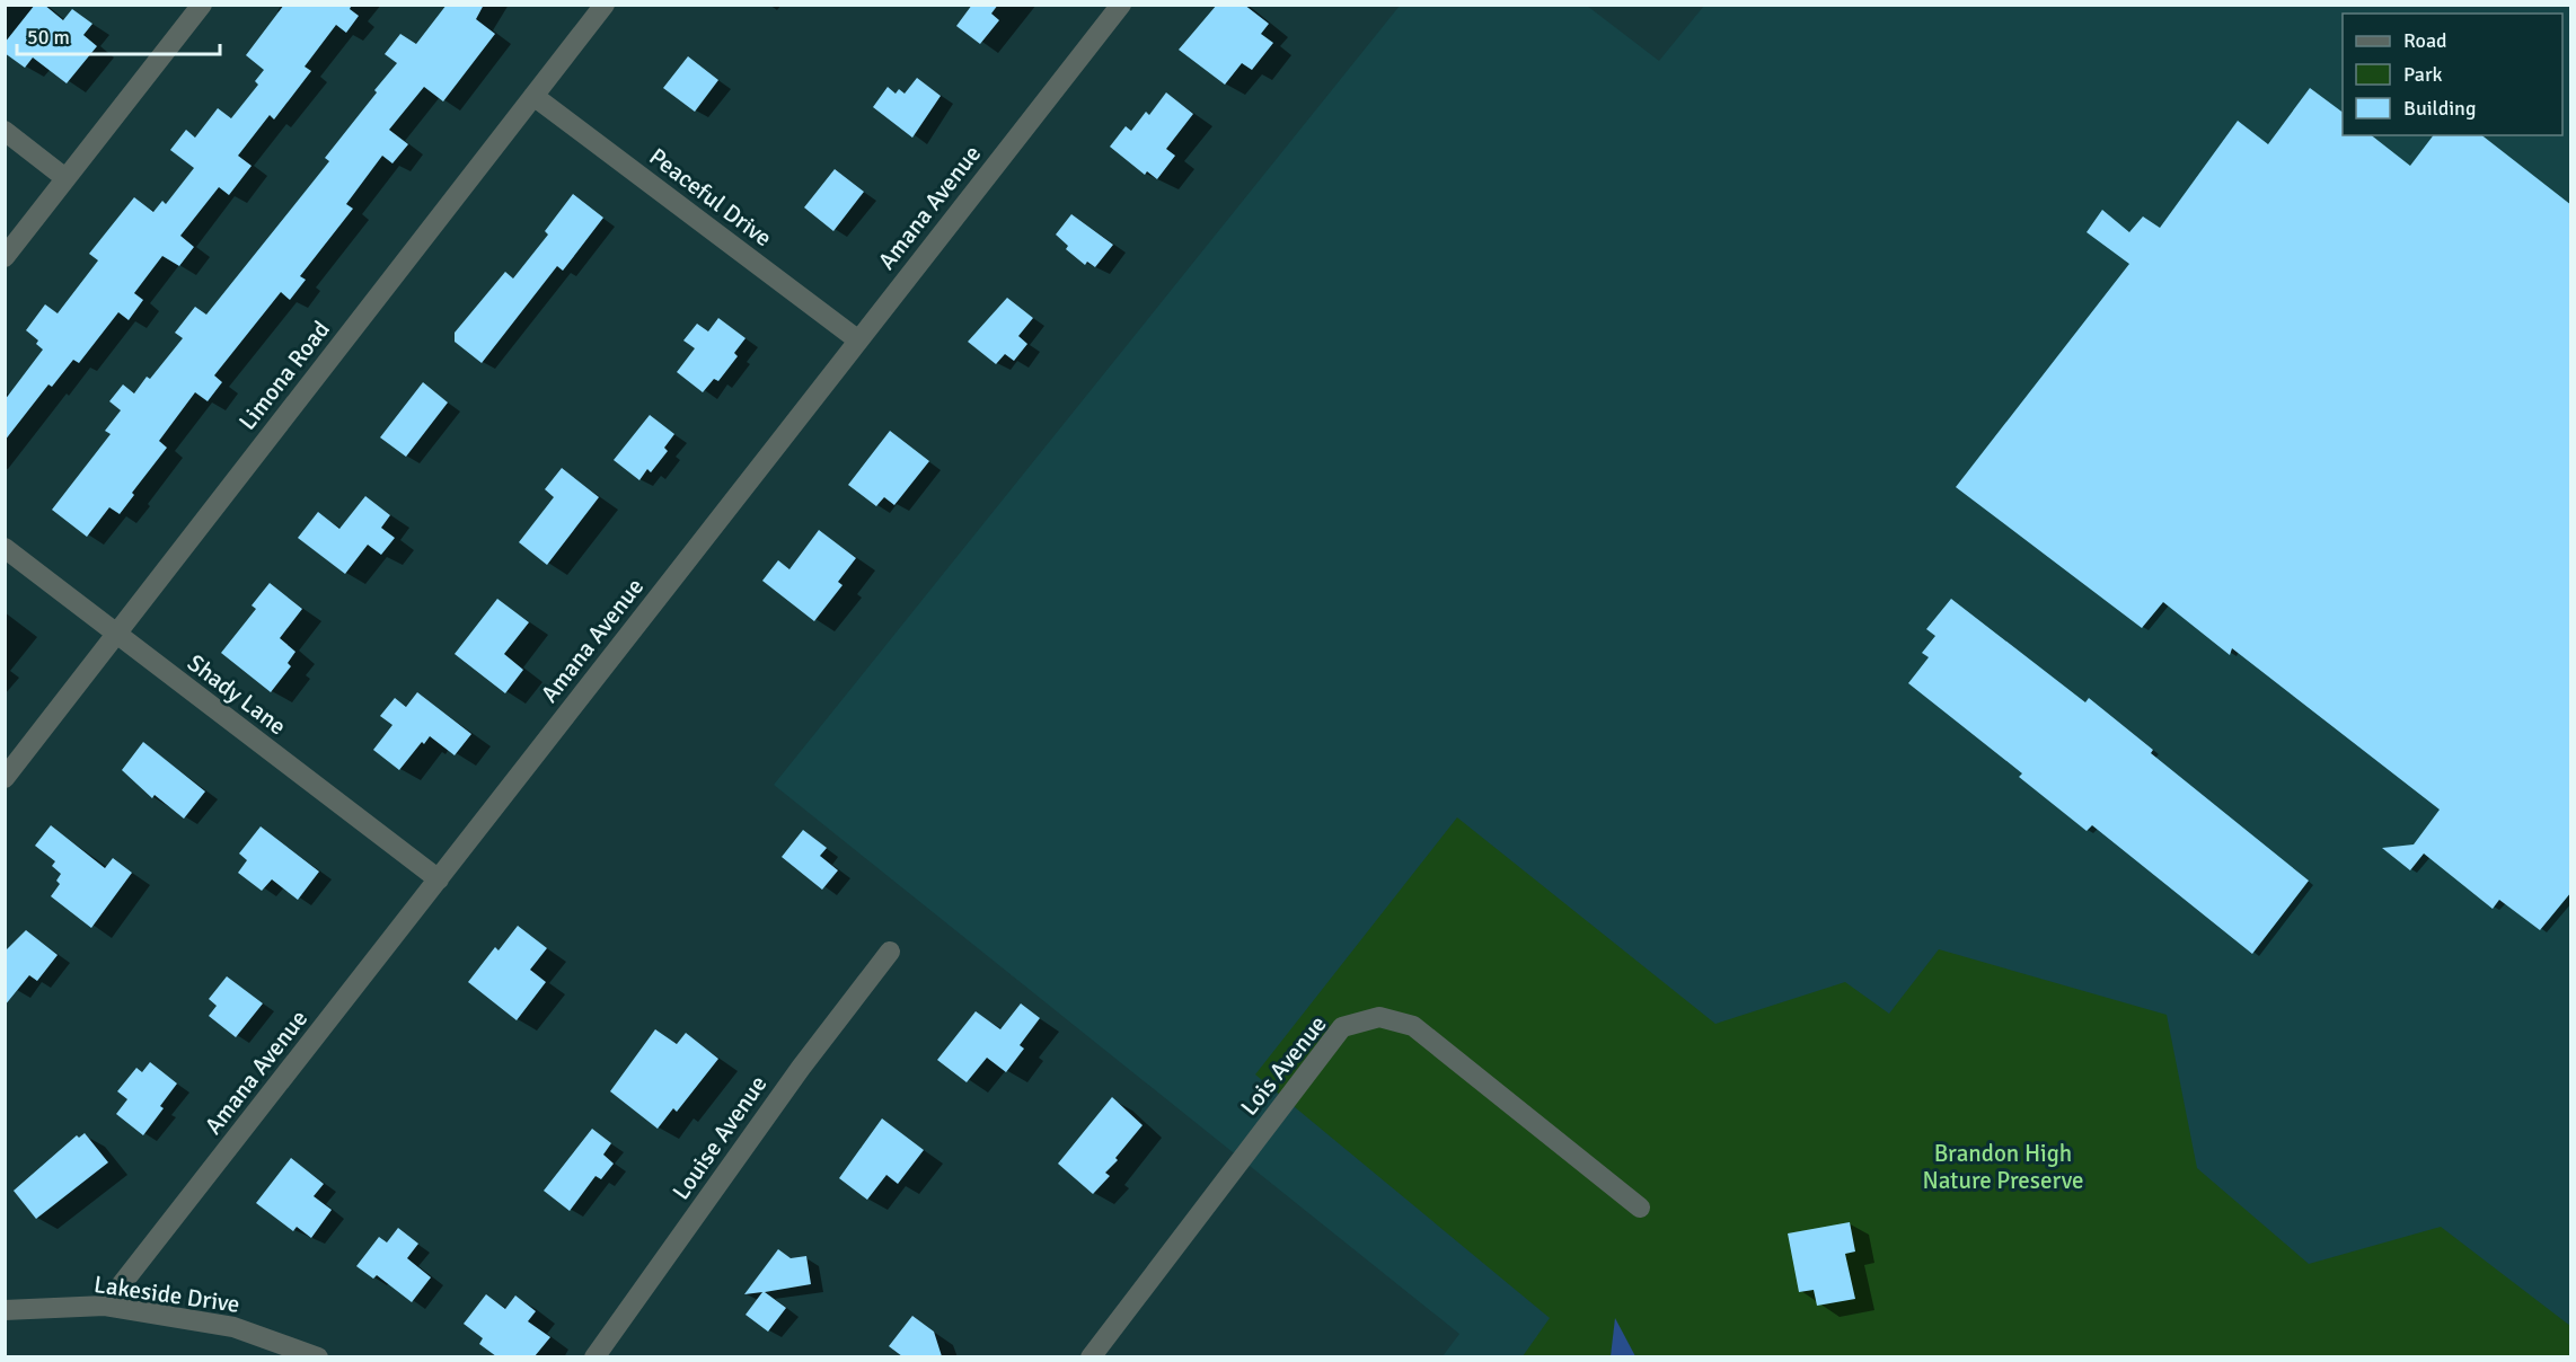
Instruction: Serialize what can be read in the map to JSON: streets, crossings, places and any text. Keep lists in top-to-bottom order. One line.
{"streets":{"street":["Peaceful Drive","Amana Avenue","Limona Road","Shady Lane","Lois Avenue","Louise Avenue","Lakeside Drive"]},"crossings":[["Peaceful Drive","Amana Avenue"],["Peaceful Drive","Limona Road"],["Amana Avenue","Shady Lane"],["Amana Avenue","Lakeside Drive"],["Limona Road","Shady Lane"]],"parks":["Brandon High Nature Preserve"],"legend":["Road","Park","Building"],"scale_bar":"50 m"}
